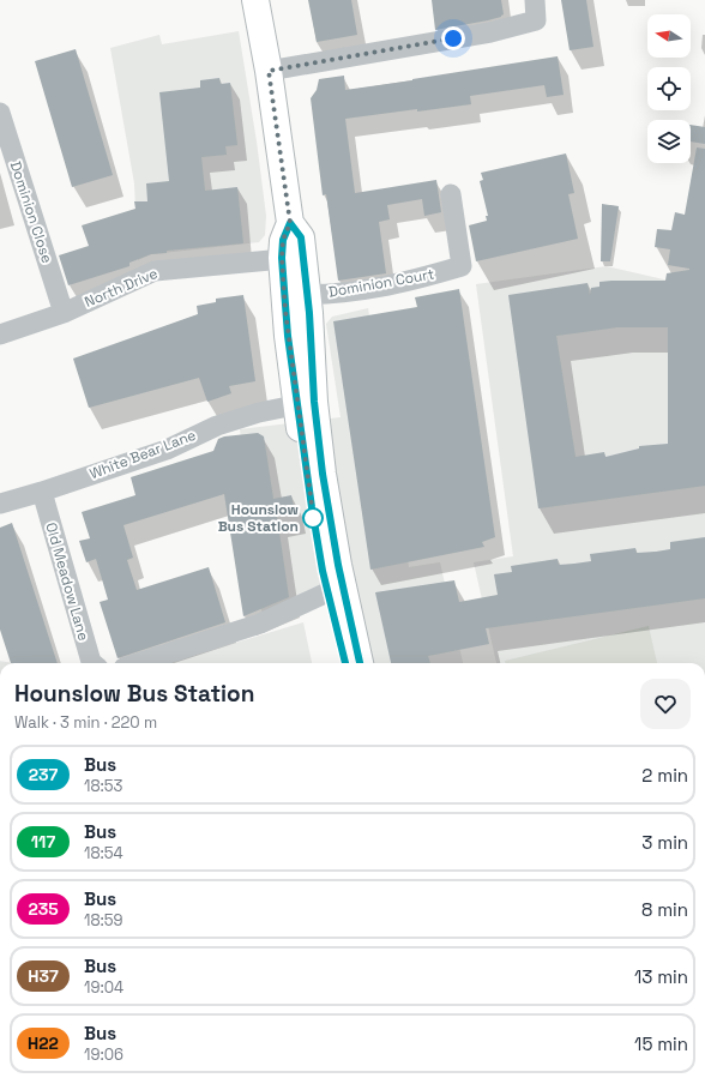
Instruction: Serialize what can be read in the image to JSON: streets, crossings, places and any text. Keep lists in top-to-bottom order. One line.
{"streets":{"street":["Dominion Close","Dominion Court","North Drive","White Bear Lane","Old Meadow Lane"]},"crossings":[["Dominion Close","North Drive"],["White Bear Lane","Old Meadow Lane"]],"places":["Hounslow Bus Station"],"lines":["bus line 237"],"north":"left","page":{"heading":["Hounslow Bus Station","Walk · 3 min · 220 m"],"list":[{"mark":"237","name":"Bus","note":"18:53","value":"2 min"},{"mark":"117","name":"Bus","note":"18:54","value":"3 min"},{"mark":"235","name":"Bus","note":"18:59","value":"8 min"},{"mark":"H37","name":"Bus","note":"19:04","value":"13 min"},{"mark":"H22","name":"Bus","note":"19:06","value":"15 min"}]}}
